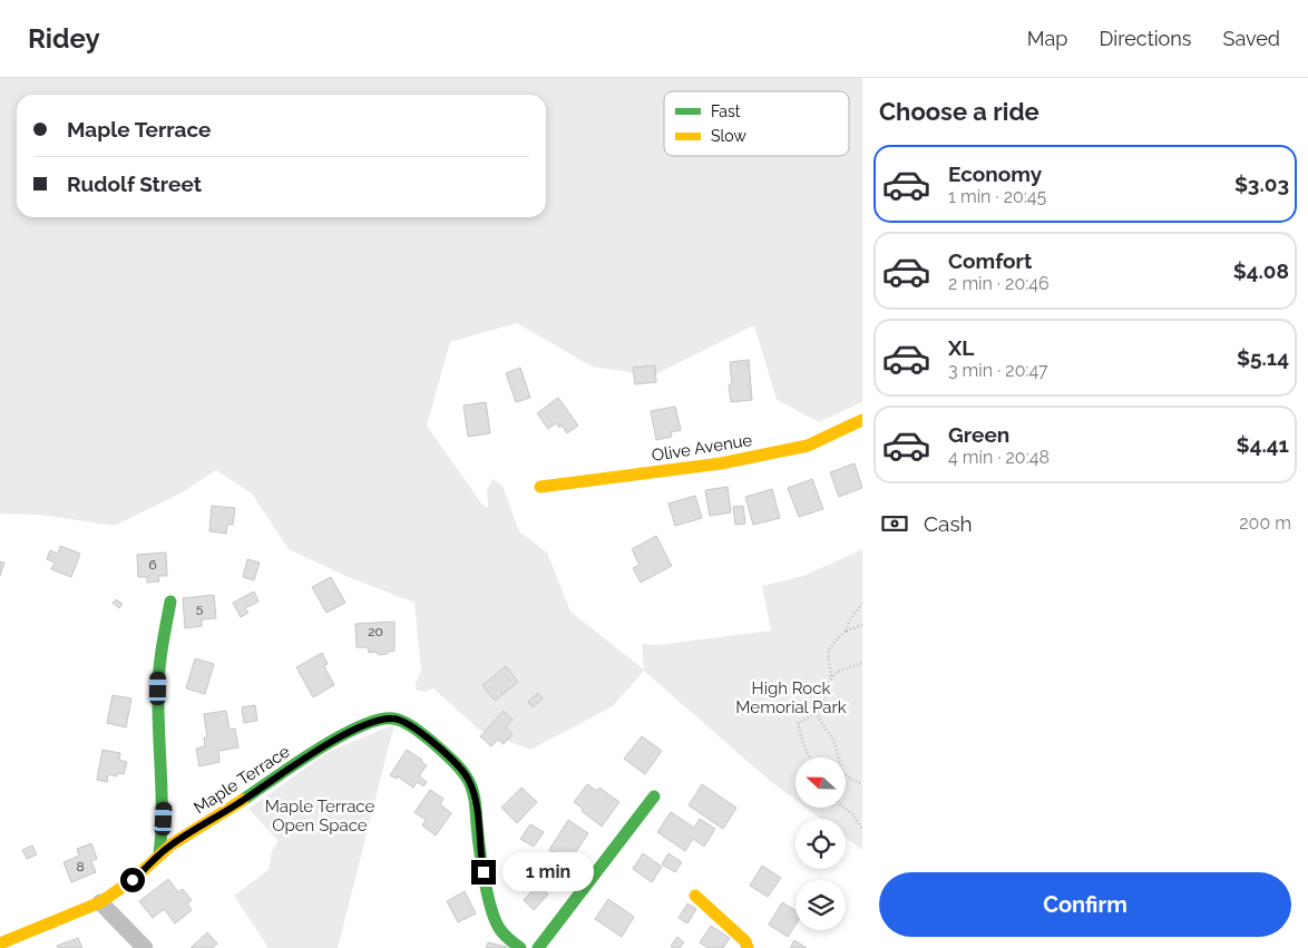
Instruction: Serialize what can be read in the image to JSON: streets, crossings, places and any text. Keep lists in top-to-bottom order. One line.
{"streets":{"street":["Olive Avenue","Maple Terrace"]},"parks":["High Rock Memorial Park","Maple Terrace Open Space"],"house_numbers":["6","5","20","8"],"legend":["Fast","Slow"],"north":"left","page":{"header":"Ridey","nav":["Map","Directions","Saved"],"heading":"Choose a ride","banner":["Maple Terrace","Rudolf Street"],"list":[{"name":"Economy","note":"1 min · 20:45","value":"$3.03"},{"name":"Comfort","note":"2 min · 20:46","value":"$4.08"},{"name":"XL","note":"3 min · 20:47","value":"$5.14"},{"name":"Green","note":"4 min · 20:48","value":"$4.41"}],"pay":["Cash","200 m"],"bubble":"1 min","buttons":"Confirm"}}
